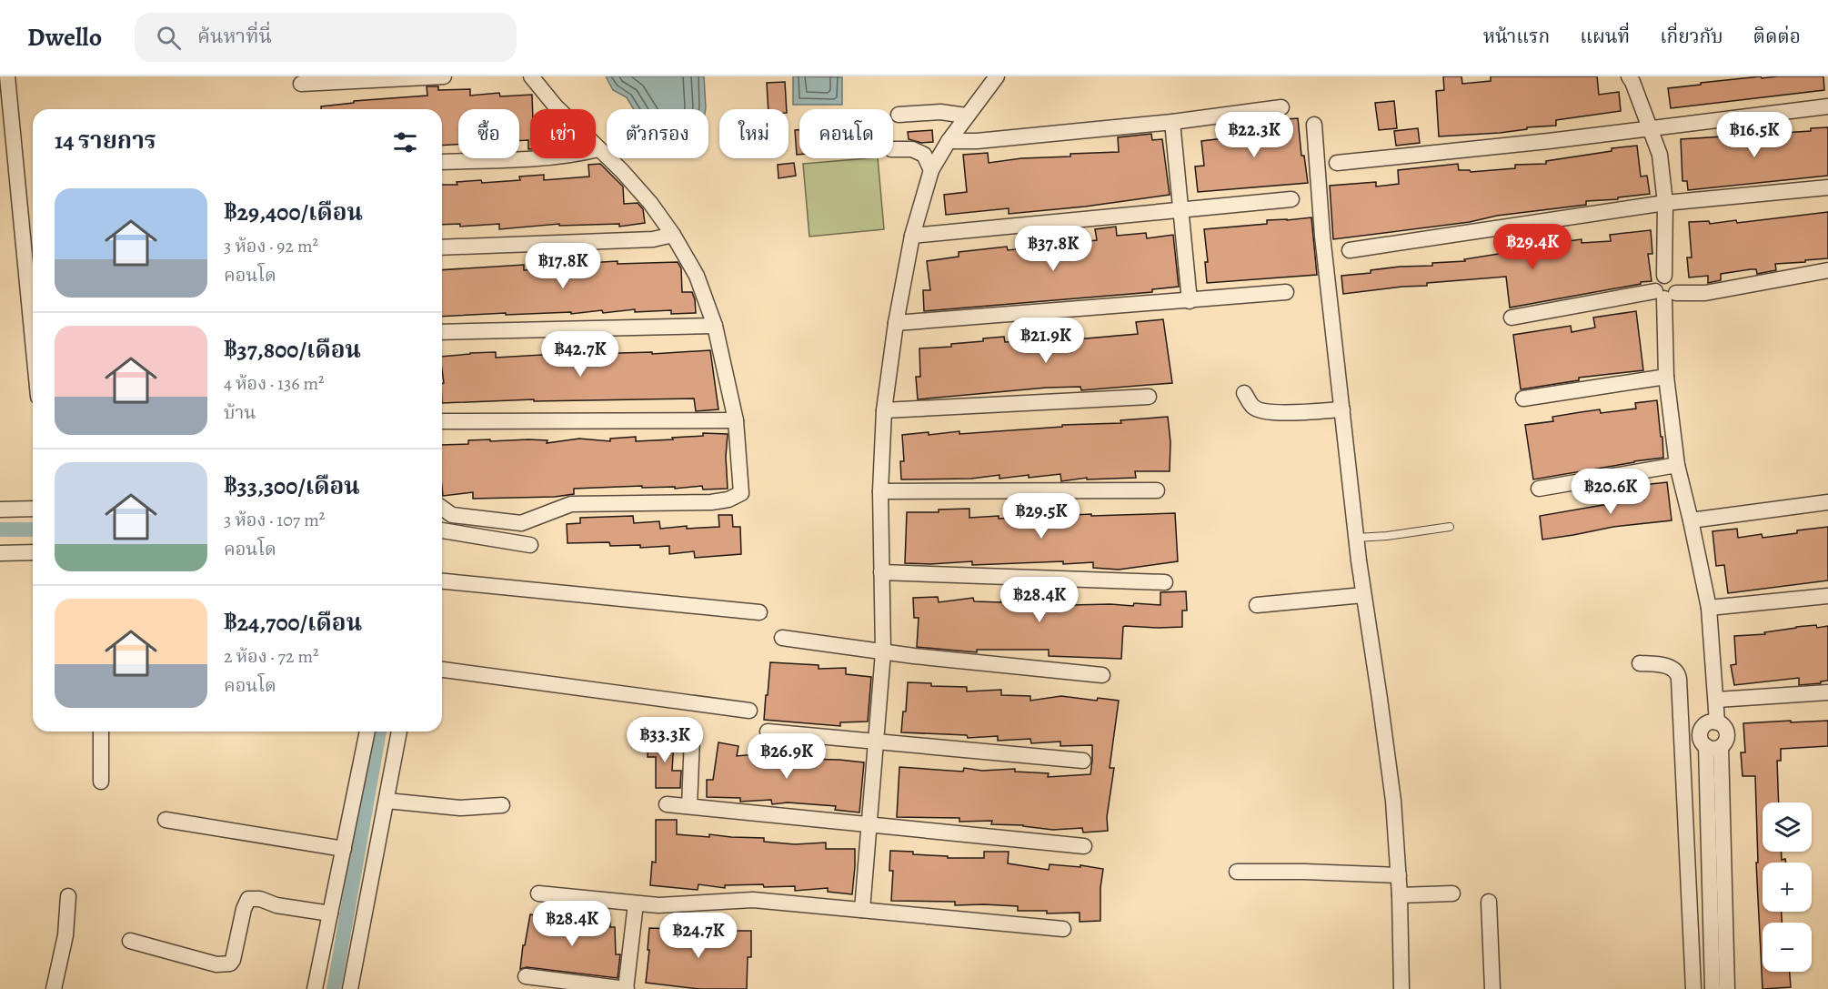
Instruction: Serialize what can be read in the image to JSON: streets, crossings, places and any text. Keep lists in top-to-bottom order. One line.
{"page":{"header":"Dwello","search":"ค้นหาที่นี่","nav":["หน้าแรก","แผนที่","เกี่ยวกับ","ติดต่อ"],"chip":["ซื้อ","เช่า","ตัวกรอง","ใหม่","คอนโด"],"heading":"14 รายการ","price":["฿22.3K","฿16.5K","฿29.4K","฿37.8K","฿17.8K","฿21.9K","฿42.7K","฿20.6K","฿29.5K","฿28.4K","฿33.3K","฿26.9K","฿28.4K","฿24.7K"],"list":[{"name":"฿29,400/เดือน","note":"3 ห้อง · 92 m² · คอนโด"},{"name":"฿37,800/เดือน","note":"4 ห้อง · 136 m² · บ้าน"},{"name":"฿33,300/เดือน","note":"3 ห้อง · 107 m² · คอนโด"},{"name":"฿24,700/เดือน","note":"2 ห้อง · 72 m² · คอนโด"}],"map_buttons":["+","−"]}}
